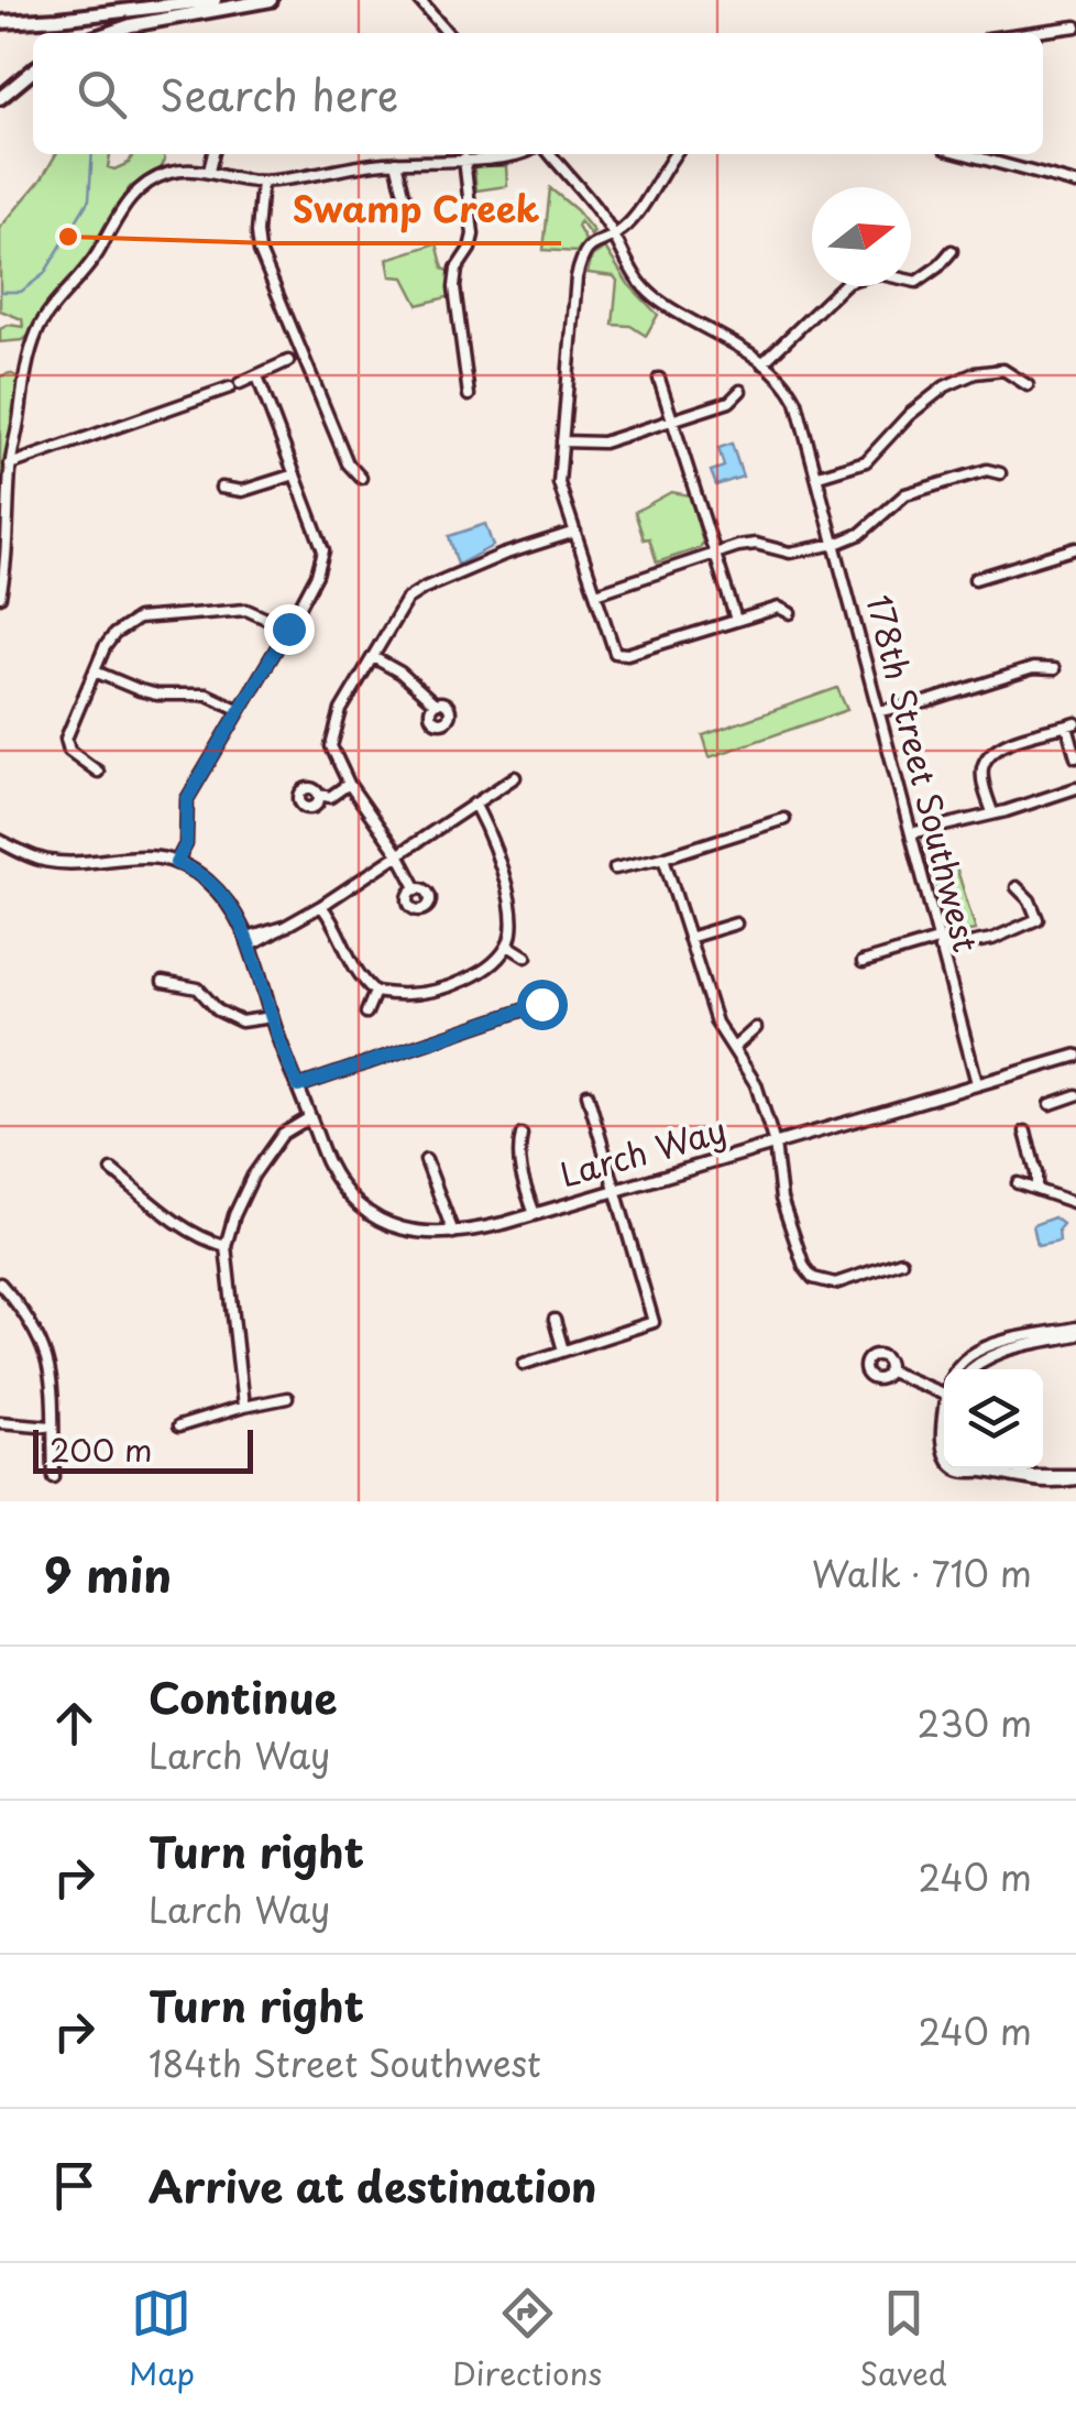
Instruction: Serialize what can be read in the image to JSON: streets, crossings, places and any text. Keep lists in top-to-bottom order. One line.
{"streets":{"main road":["Larch Way"],"street":["178th Street Southwest"]},"crossings":[["178th Street Southwest","Larch Way"]],"places":["Swamp Creek"],"scale_bar":"200 m","north":"right","page":{"search":"Search here","scale":"200 m","heading":["9 min","Walk · 710 m"],"list":[["Continue","Larch Way","230 m"],["Turn right","Larch Way","240 m"],["Turn right","184th Street Southwest","240 m"],"Arrive at destination"],"nav":["Map","Directions","Saved"]}}
